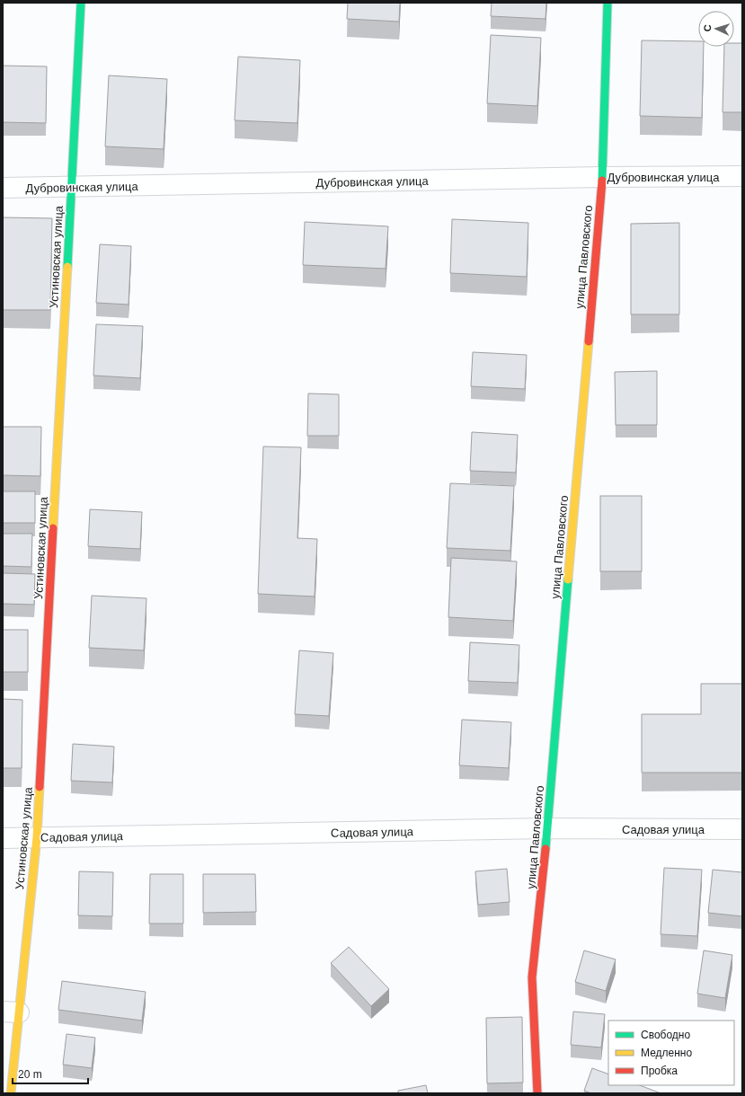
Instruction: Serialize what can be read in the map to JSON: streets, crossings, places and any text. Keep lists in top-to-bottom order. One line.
{"streets":{"street":["Дубровинская улица","Устиновская улица","улица Павловского","Садовая улица"]},"crossings":[["Дубровинская улица","Устиновская улица"],["Дубровинская улица","улица Павловского"],["Устиновская улица","Садовая улица"],["улица Павловского","Садовая улица"]],"legend":["Свободно","Медленно","Пробка"],"scale_bar":"20 m","north":"left"}
